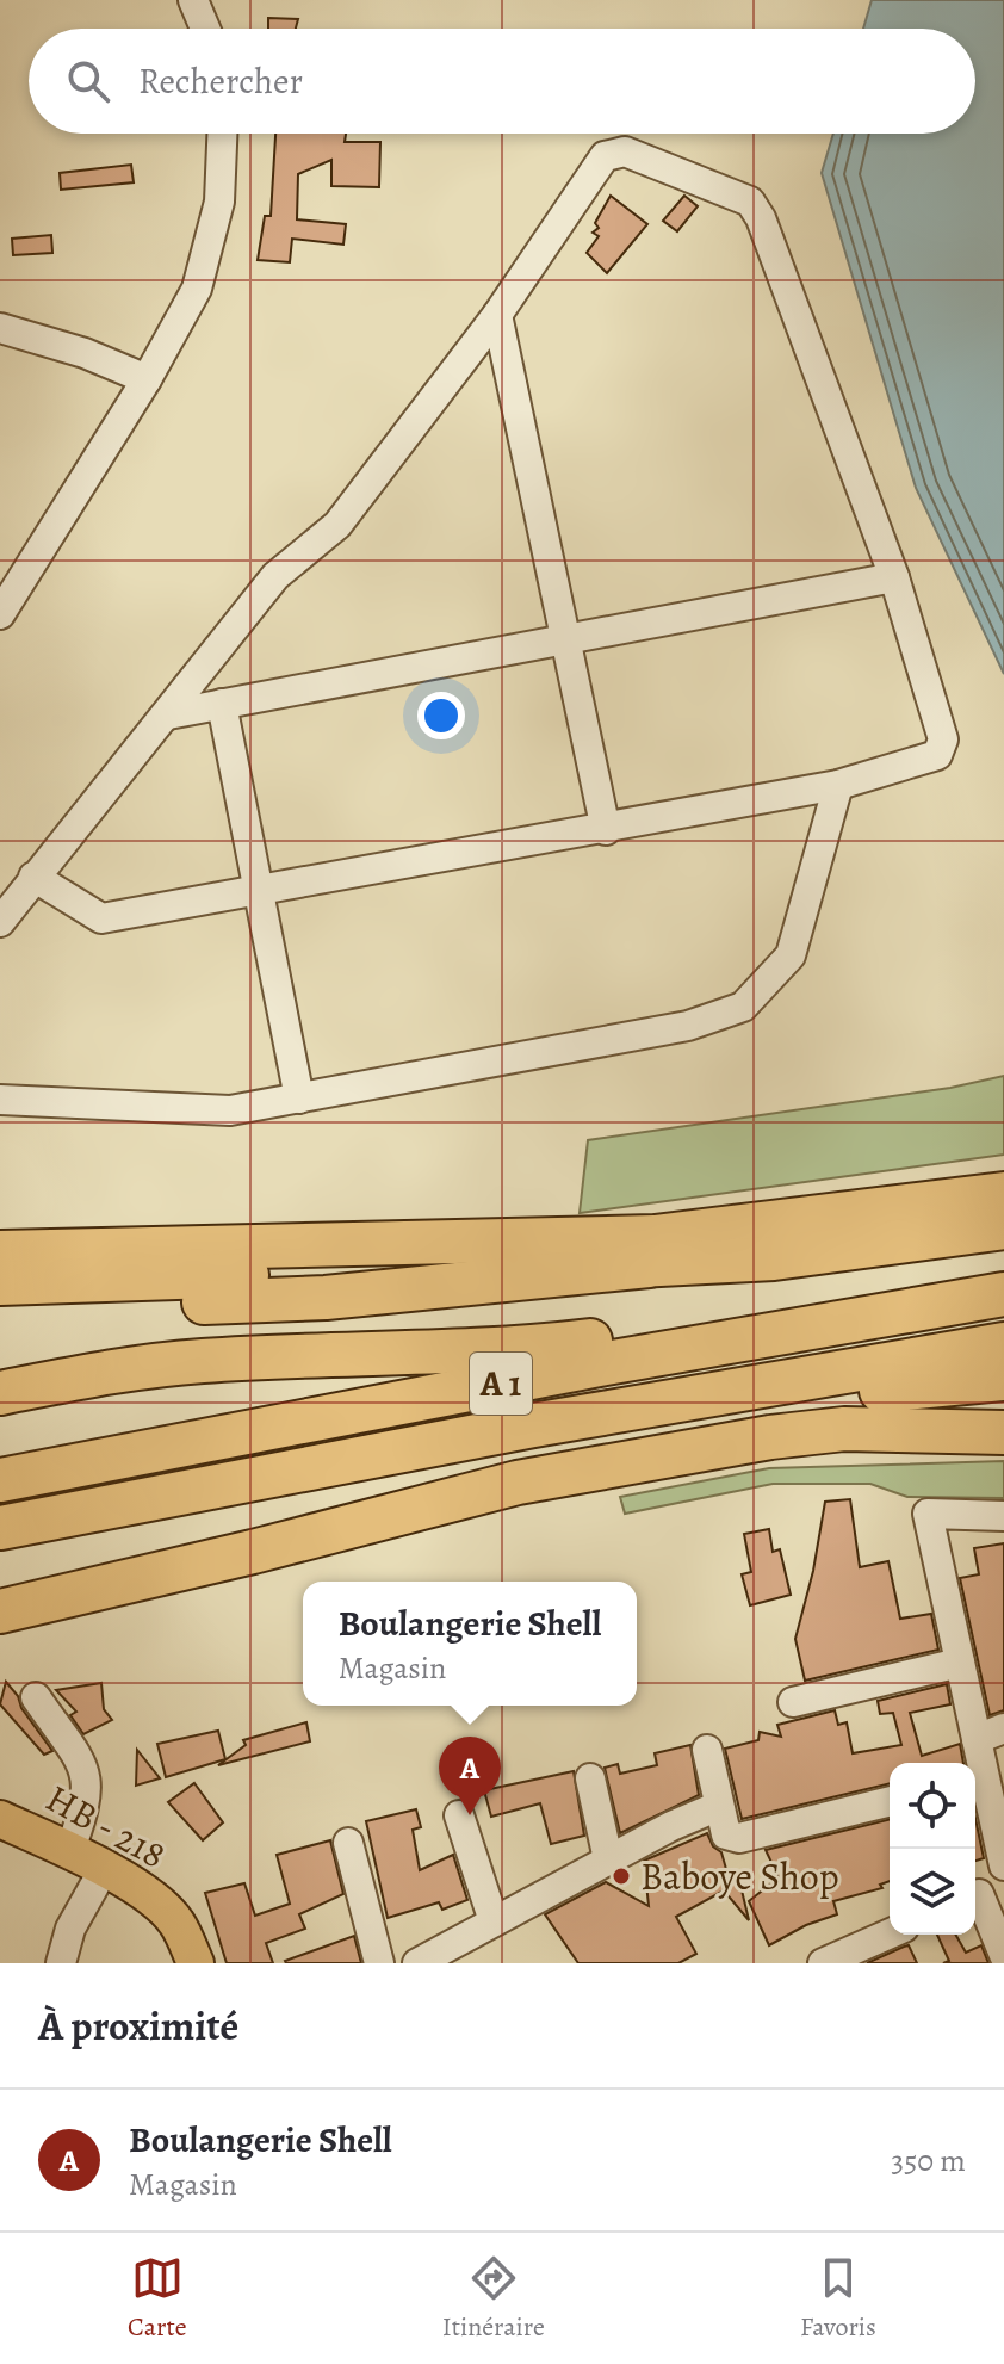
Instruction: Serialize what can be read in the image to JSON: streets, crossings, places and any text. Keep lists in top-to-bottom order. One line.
{"streets":{"highway":["A 1"],"main road":["HB - 218"]},"places":["Baboye Shop"],"page":{"search":"Rechercher","popup":["Boulangerie Shell","Magasin"],"pins":"A","heading":"À proximité","list":[{"mark":"A","name":"Boulangerie Shell","note":"Magasin","value":"350 m"}],"nav":["Carte","Itinéraire","Favoris"]}}
